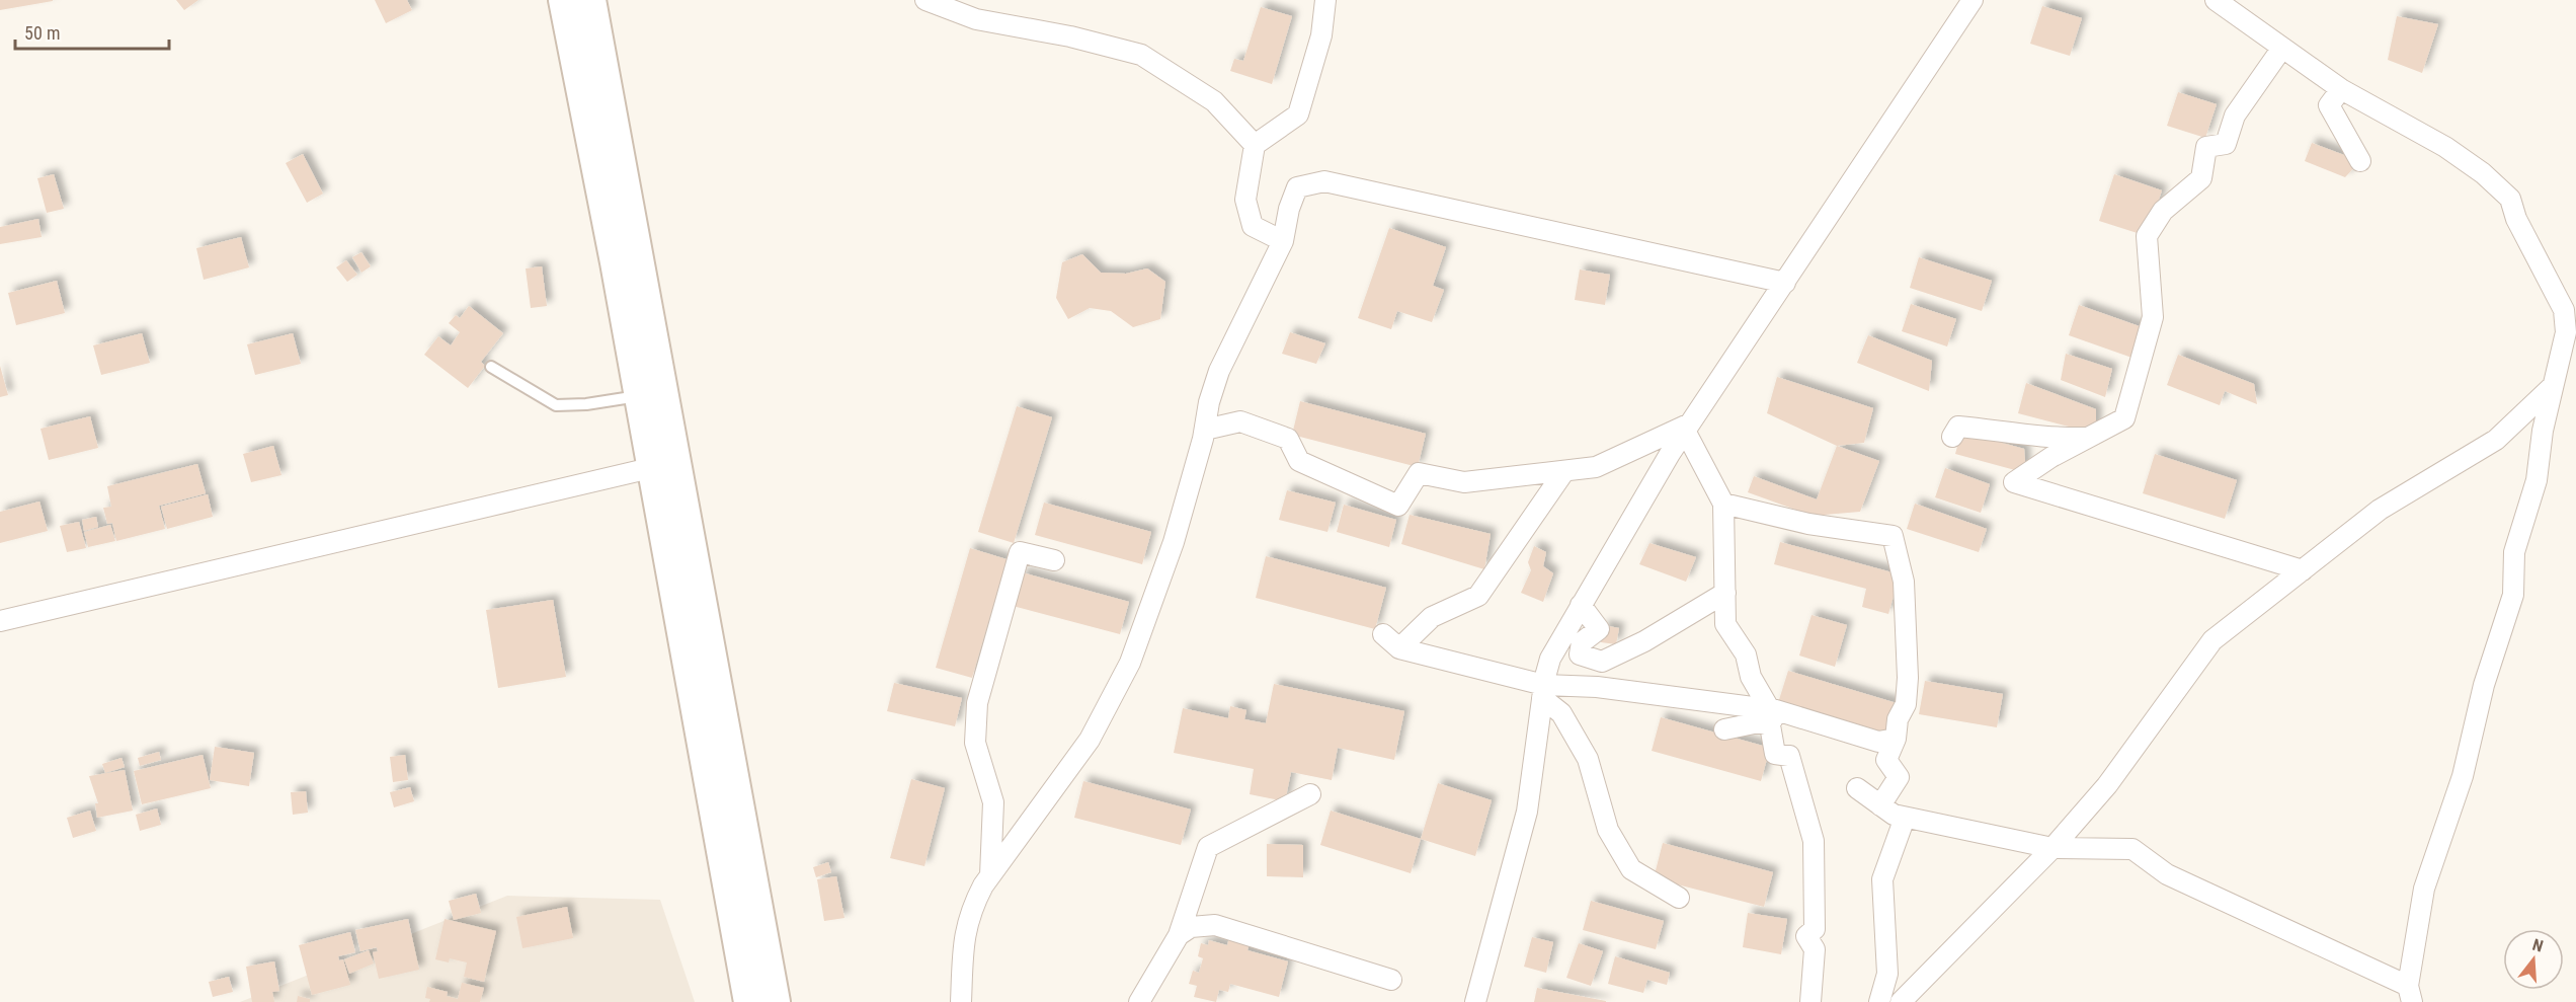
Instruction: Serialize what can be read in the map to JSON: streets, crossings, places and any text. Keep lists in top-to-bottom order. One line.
{"scale_bar":"50 m","north":"top"}
